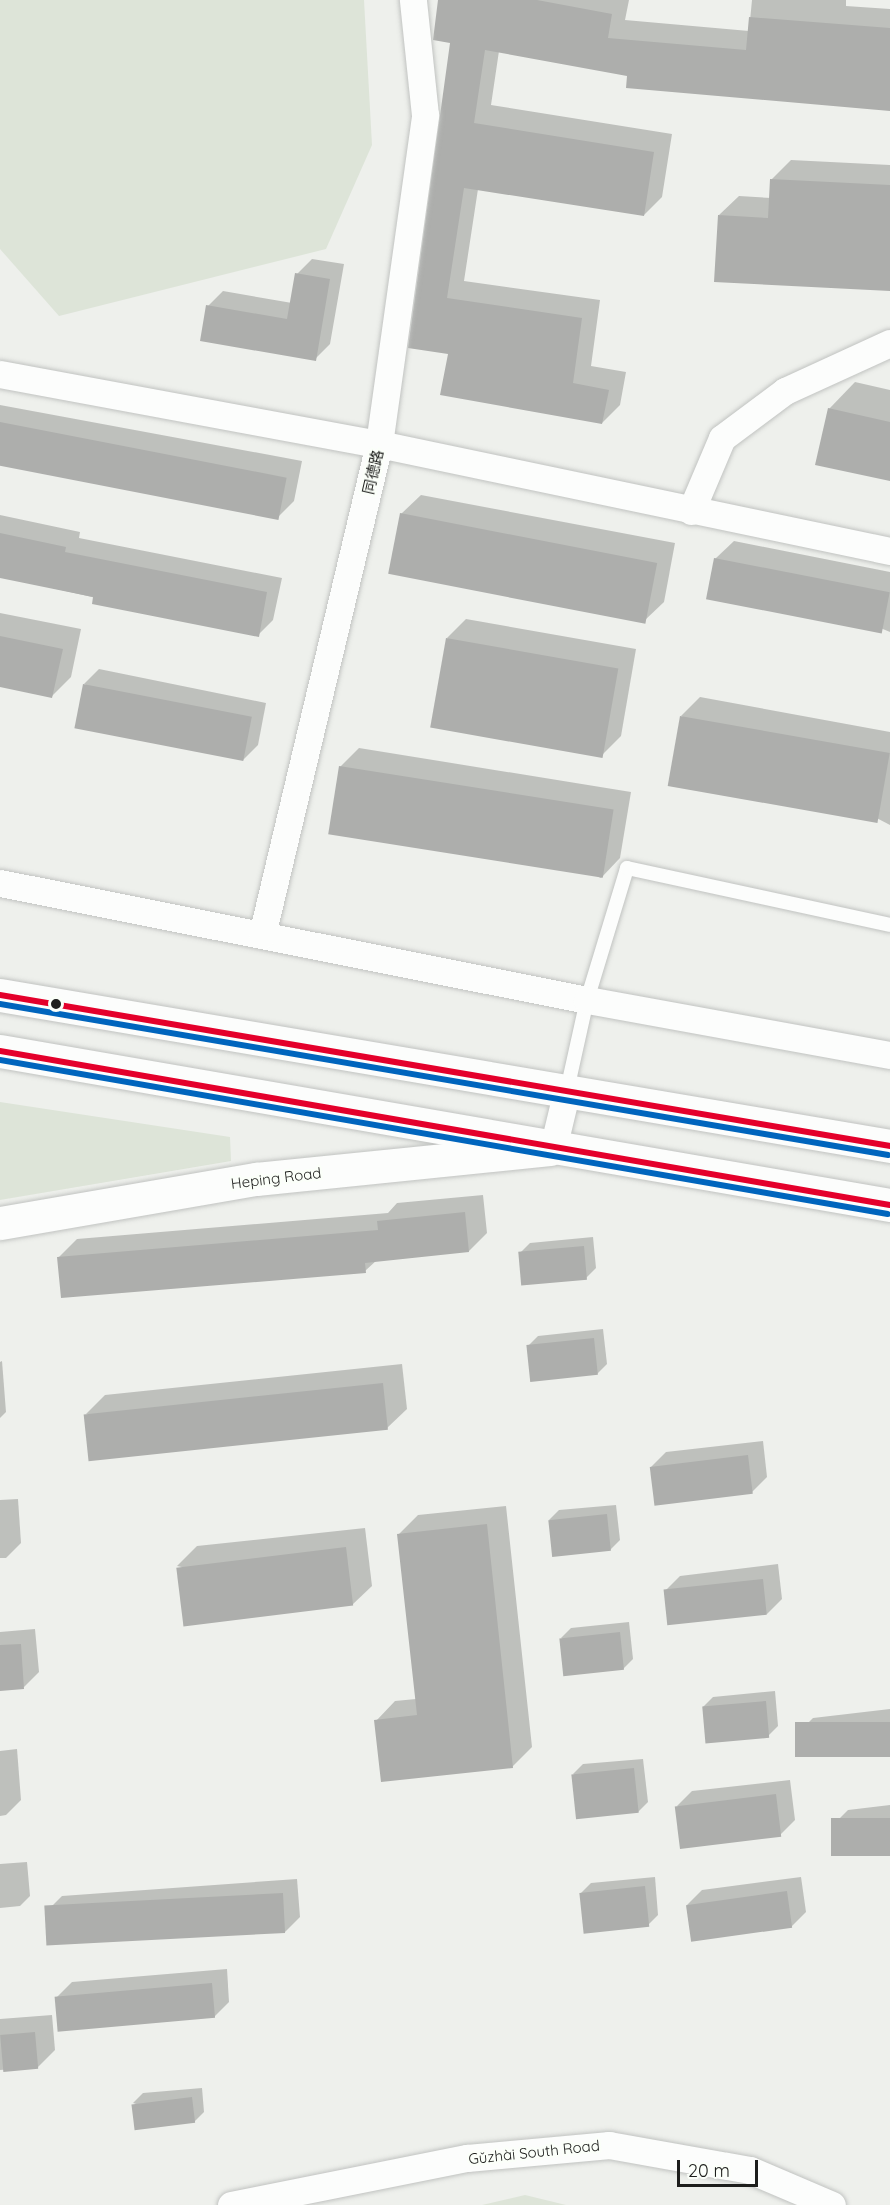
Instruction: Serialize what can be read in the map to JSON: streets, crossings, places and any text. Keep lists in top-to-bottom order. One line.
{"streets":{"main road":["Heping Road"],"street":["同德路","Gǔzhài South Road"]},"scale_bar":"20 m"}
